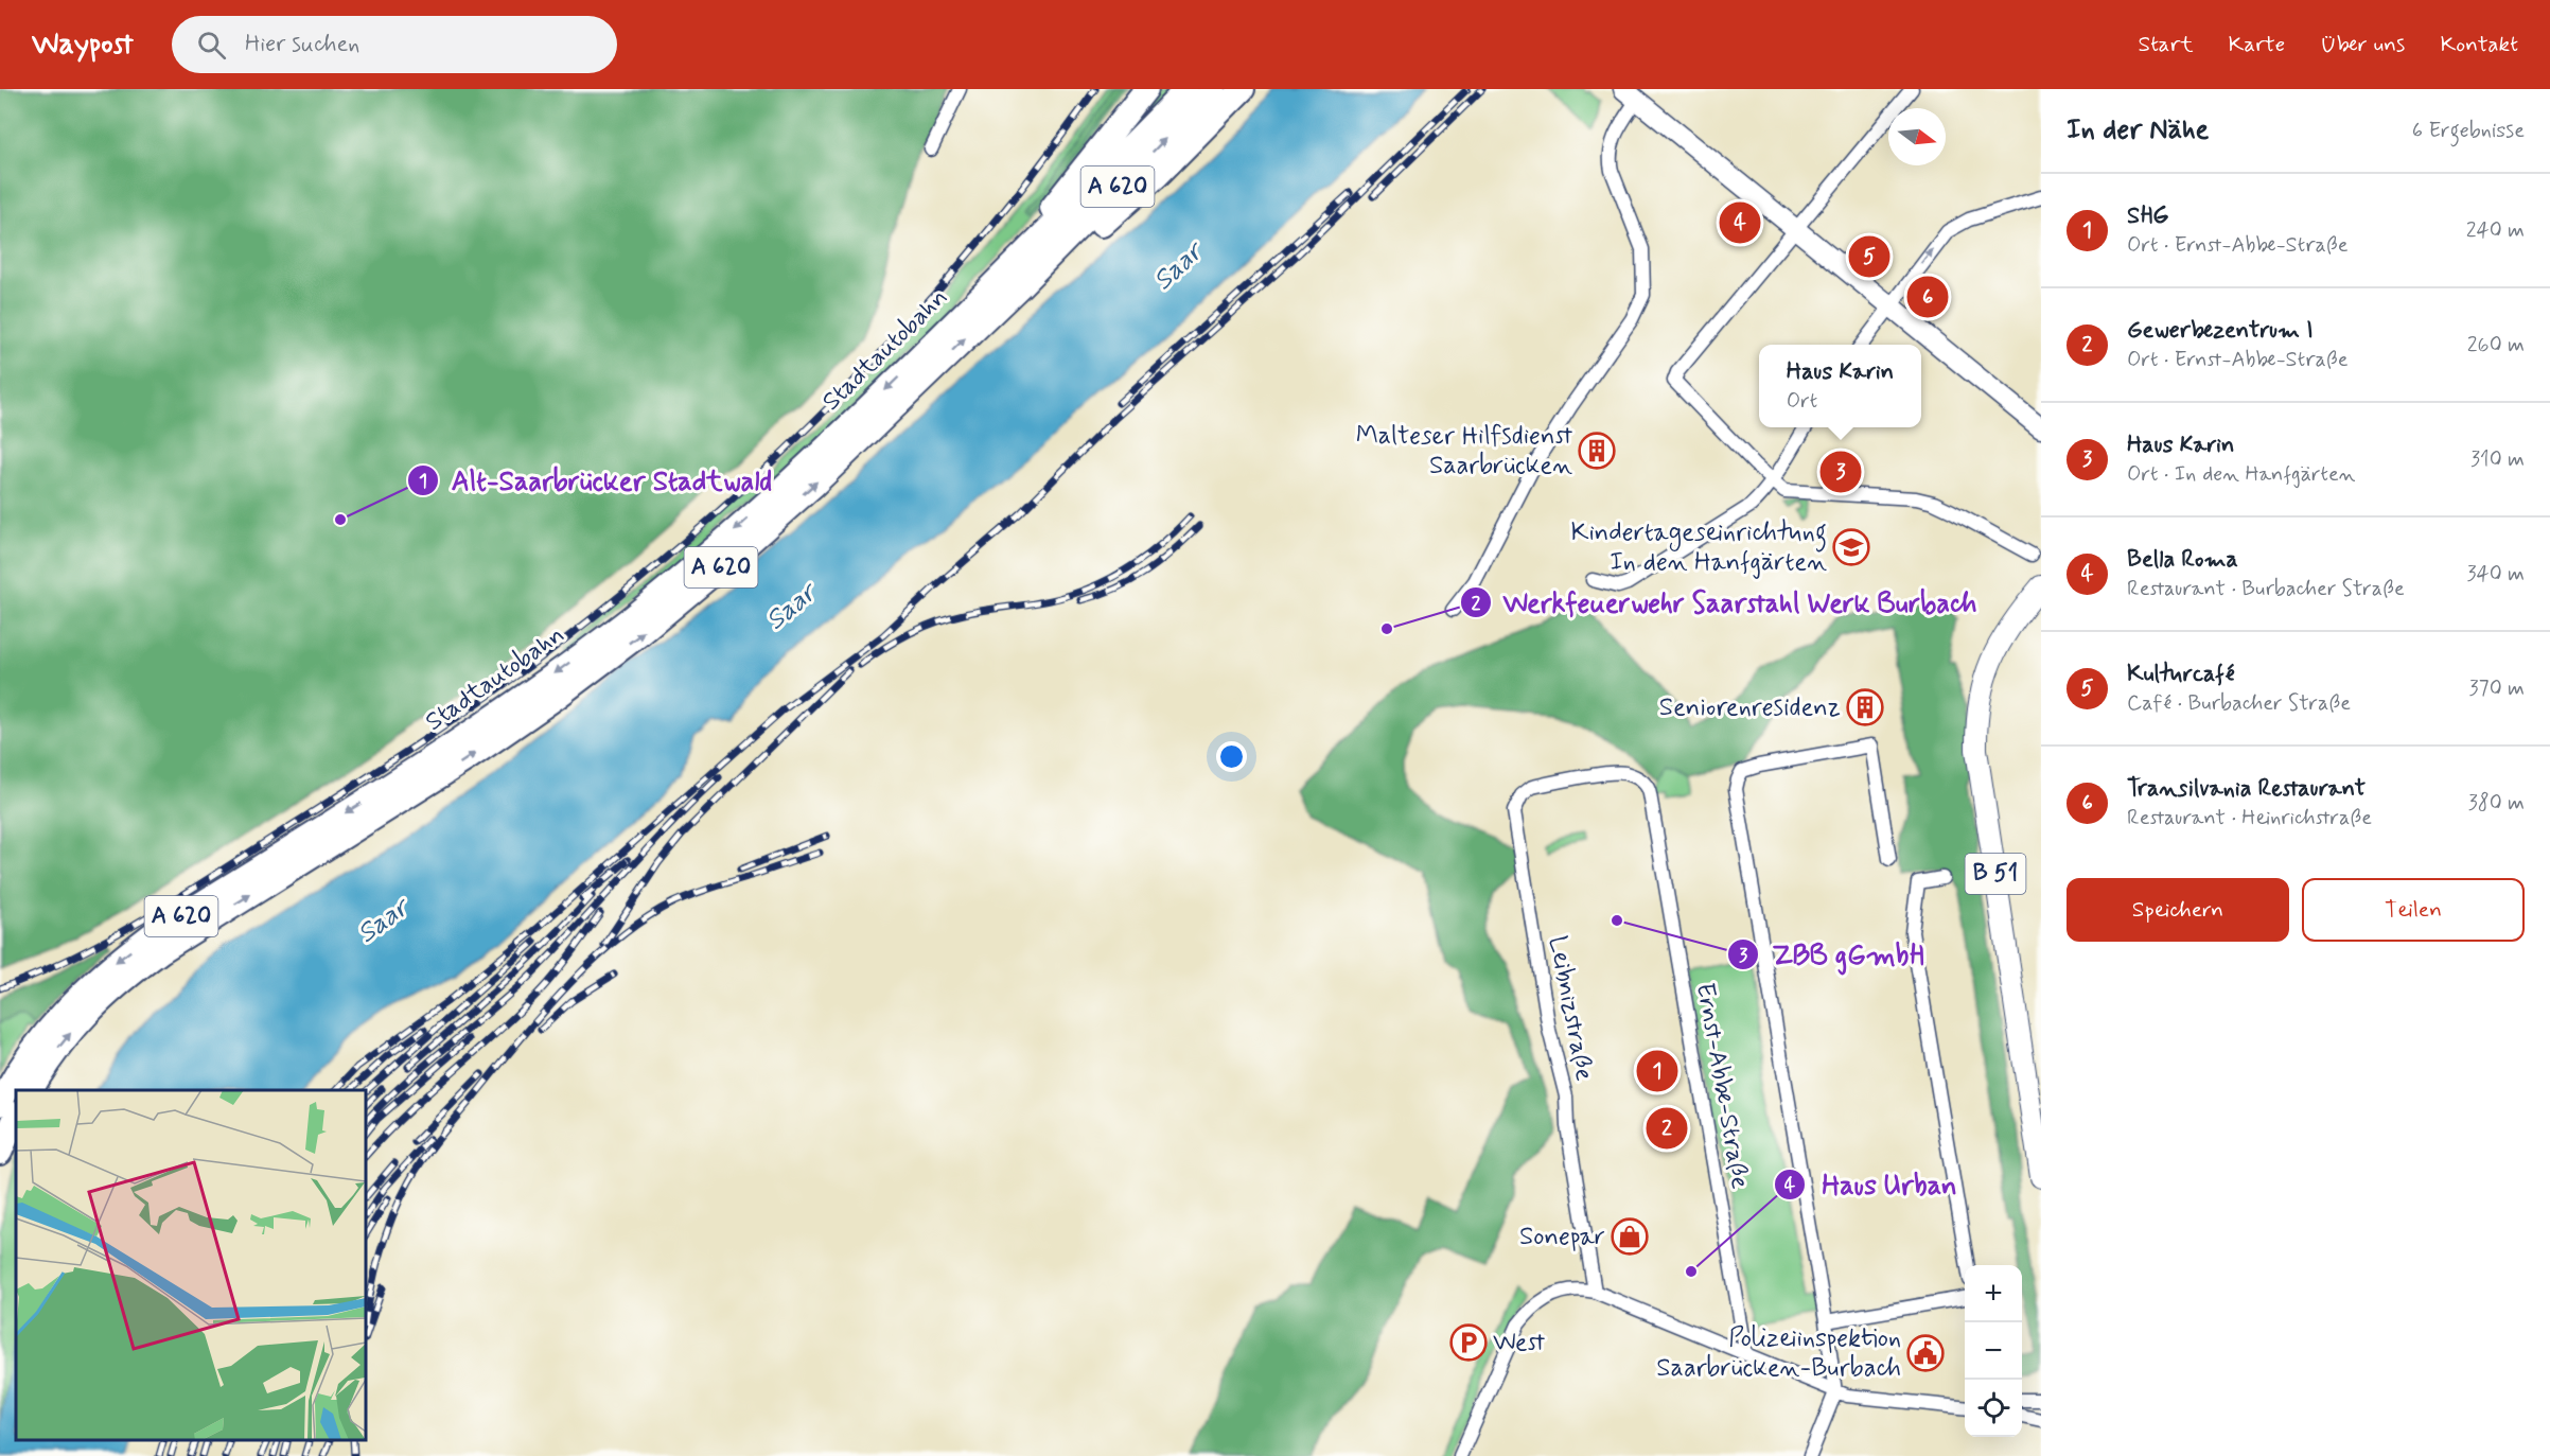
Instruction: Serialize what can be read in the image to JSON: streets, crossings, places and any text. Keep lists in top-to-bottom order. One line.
{"streets":{"highway":["A 620","Stadtautobahn"],"main road":["B 51"],"street":["Leibnizstraße","Ernst-Abbe-Straße"]},"crossings":[["A 620","Stadtautobahn"],["Leibnizstraße","Ernst-Abbe-Straße"]],"water":["Saar"],"places":{"building":["Malteser Hilfsdienst Saarbrücken","Seniorenresidenz"],"other":["Alt-Saarbrücker Stadtwald","Werkfeuerwehr Saarstahl Werk Burbach","ZBB gGmbH","Haus Urban"],"school or university":["Kindertageseinrichtung In den Hanfgärten"],"shop":["Sonepar"],"parking":["West"],"public building":["Polizeiinspektion Saarbrücken-Burbach"]},"north":"right","page":{"header":"Waypost","search":"Hier suchen","nav":["Start","Karte","Über uns","Kontakt"],"heading":["In der Nähe","6 Ergebnisse"],"list":[{"mark":"1","name":"SHG","note":"Ort · Ernst-Abbe-Straße","value":"240 m"},{"mark":"2","name":"Gewerbezentrum I","note":"Ort · Ernst-Abbe-Straße","value":"260 m"},{"mark":"3","name":"Haus Karin","note":"Ort · In den Hanfgärten","value":"310 m"},{"mark":"4","name":"Bella Roma","note":"Restaurant · Burbacher Straße","value":"340 m"},{"mark":"5","name":"Kulturcafé","note":"Café · Burbacher Straße","value":"370 m"},{"mark":"6","name":"Transilvania Restaurant","note":"Restaurant · Heinrichstraße","value":"380 m"}],"pins":["4","5","6","3","1","2"],"popup":["Haus Karin","Ort"],"buttons":["Speichern","Teilen"],"map_buttons":["+","−"]}}
